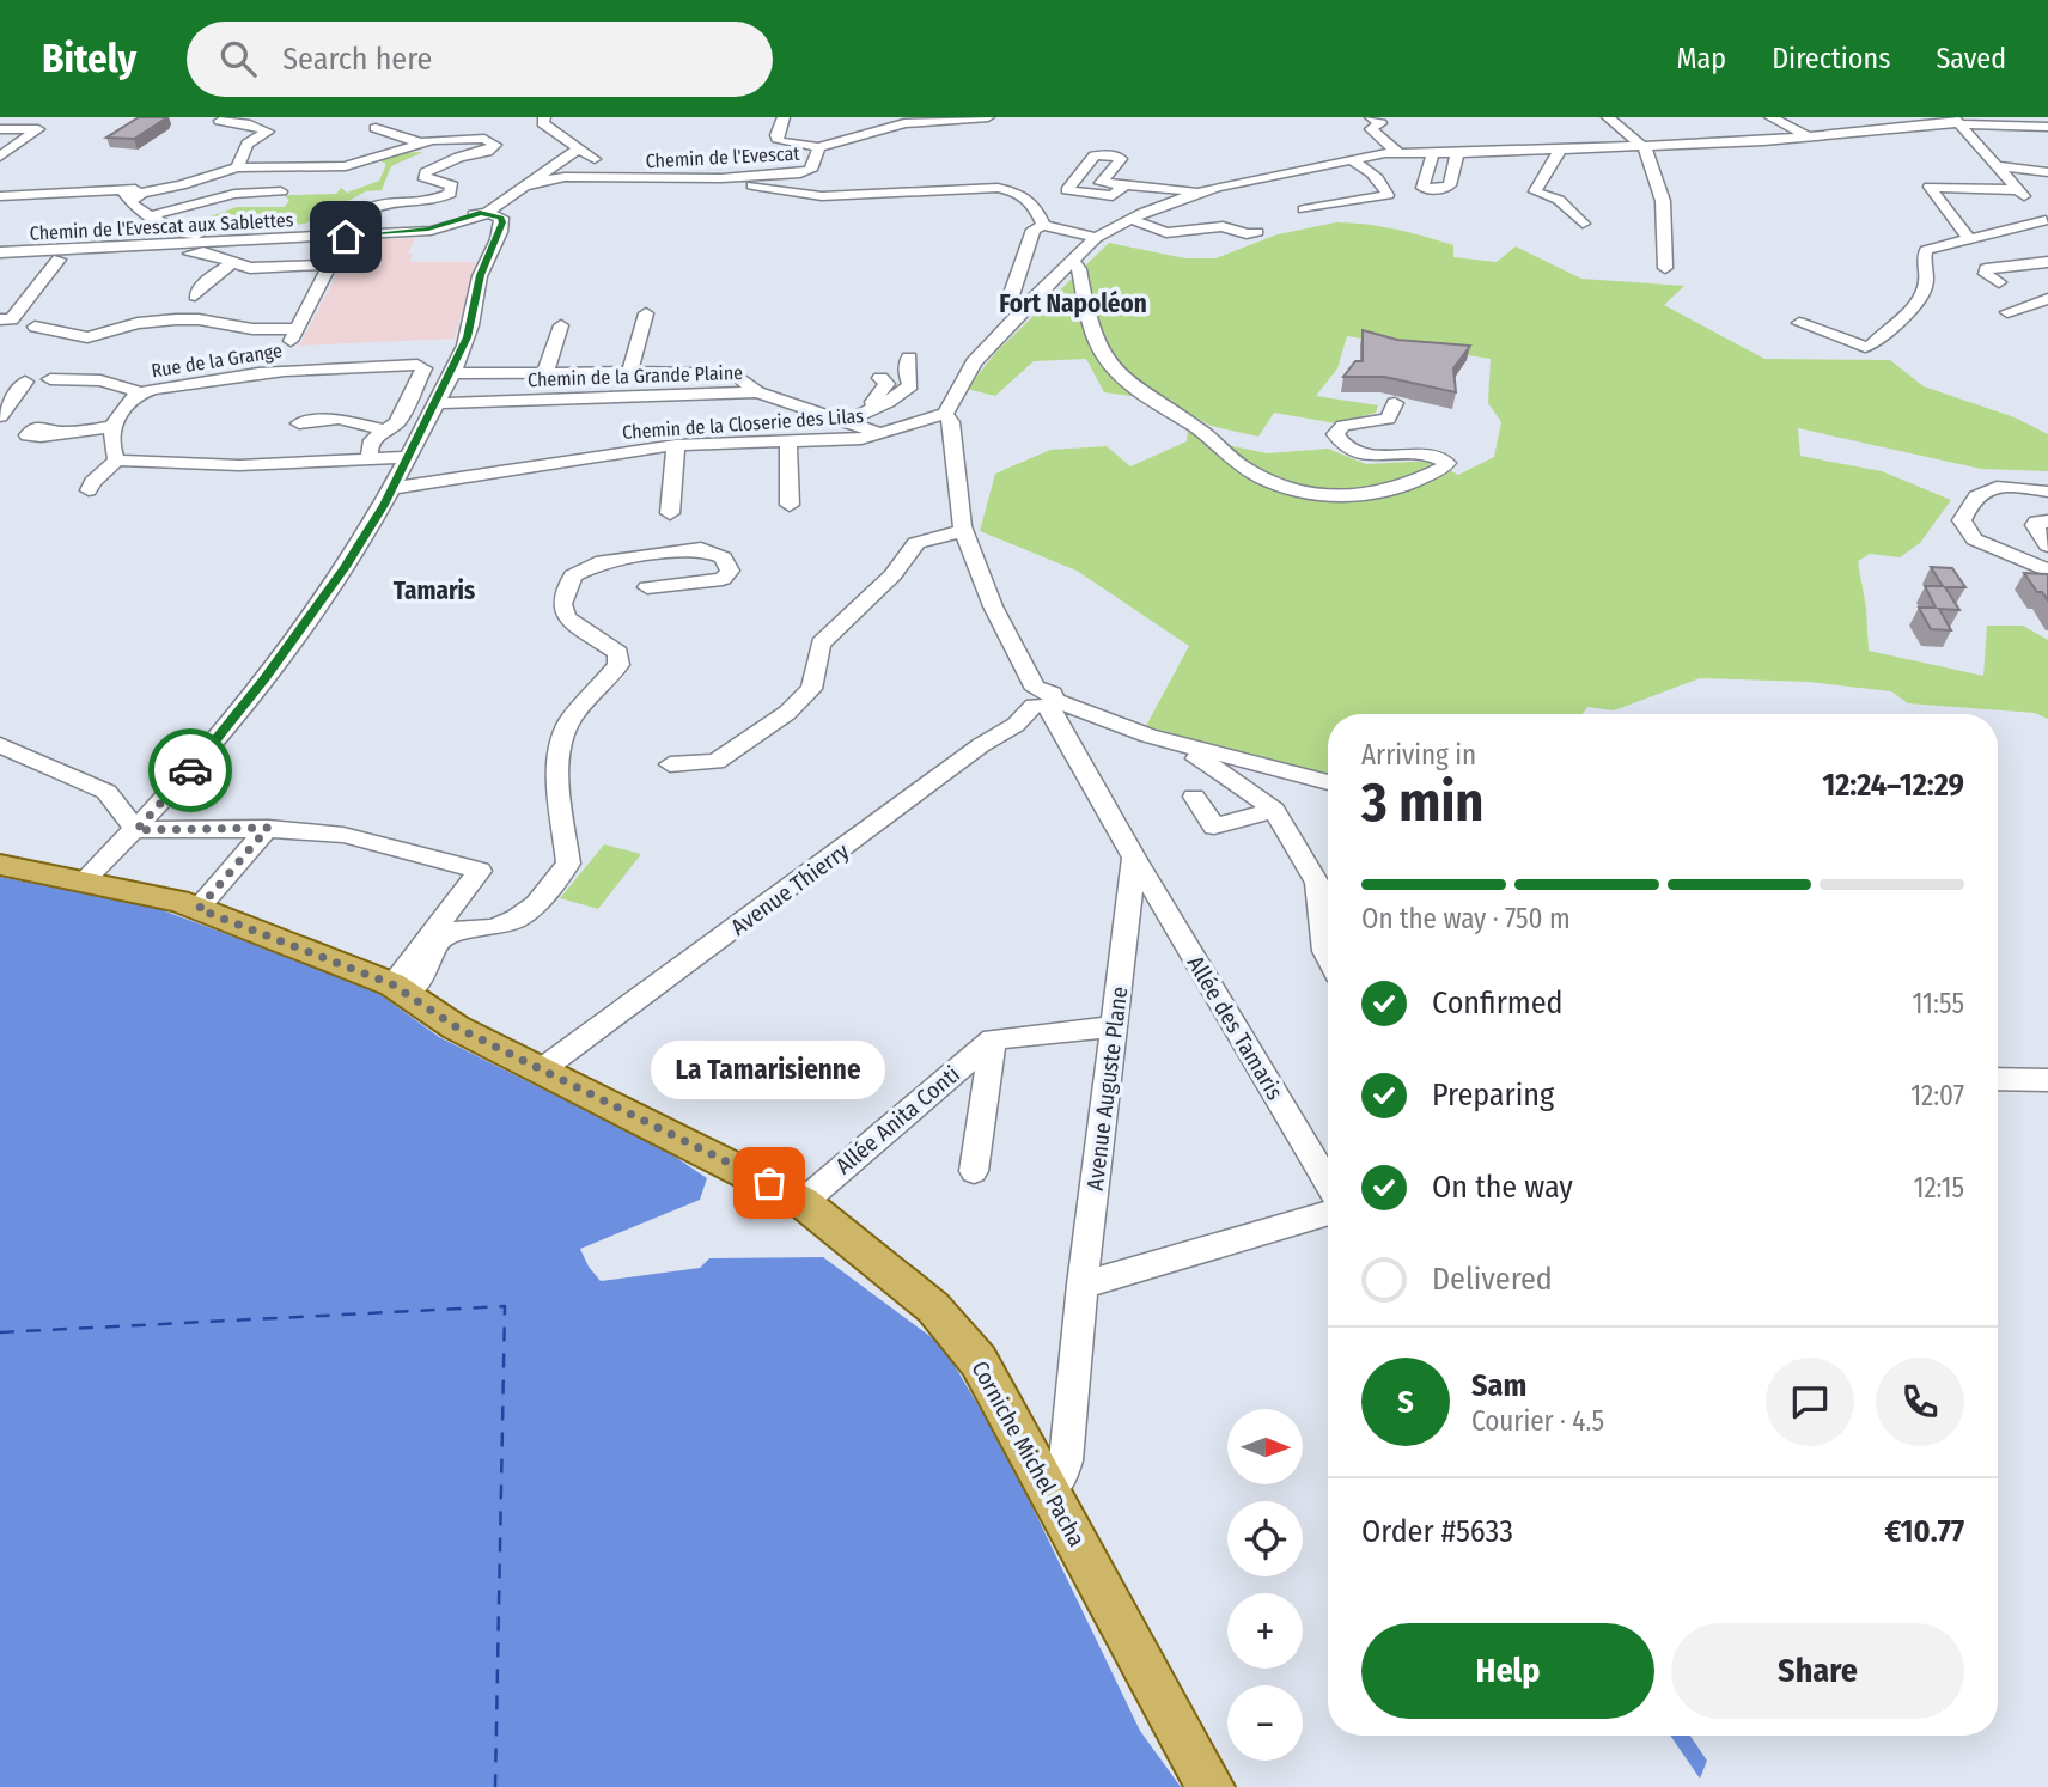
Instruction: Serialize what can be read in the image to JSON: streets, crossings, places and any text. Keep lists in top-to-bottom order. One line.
{"streets":{"main road":["Corniche Michel Pacha"],"street":["Chemin de l'Evescat","Chemin de l'Evescat aux Sablettes","Rue de la Grange","Chemin de la Grande Plaine","Chemin de la Closerie des Lilas","Avenue Thierry","Allée des Tamaris","Avenue Auguste Plane","Allée Anita Conti"]},"crossings":[["Chemin de la Grande Plaine","Chemin de la Closerie des Lilas"],["Avenue Thierry","Corniche Michel Pacha"],["Allée des Tamaris","Avenue Auguste Plane"],["Avenue Auguste Plane","Corniche Michel Pacha"],["Allée Anita Conti","Corniche Michel Pacha"]],"districts":["Fort Napoléon","Tamaris"],"places":["La Tamarisienne"],"north":"right","page":{"header":"Bitely","search":"Search here","nav":["Map","Directions","Saved"],"heading":["3 min","Arriving in","12:24–12:29"],"panel":["Sam","Courier · 4.5","Order #5633","€10.77"],"bar":"On the way · 750 m","list":[["Confirmed","11:55"],["Preparing","12:07"],["On the way","12:15"],"Delivered"],"bubble":"La Tamarisienne","round":"S","map_buttons":["+","−"],"buttons":["Help","Share"]}}
